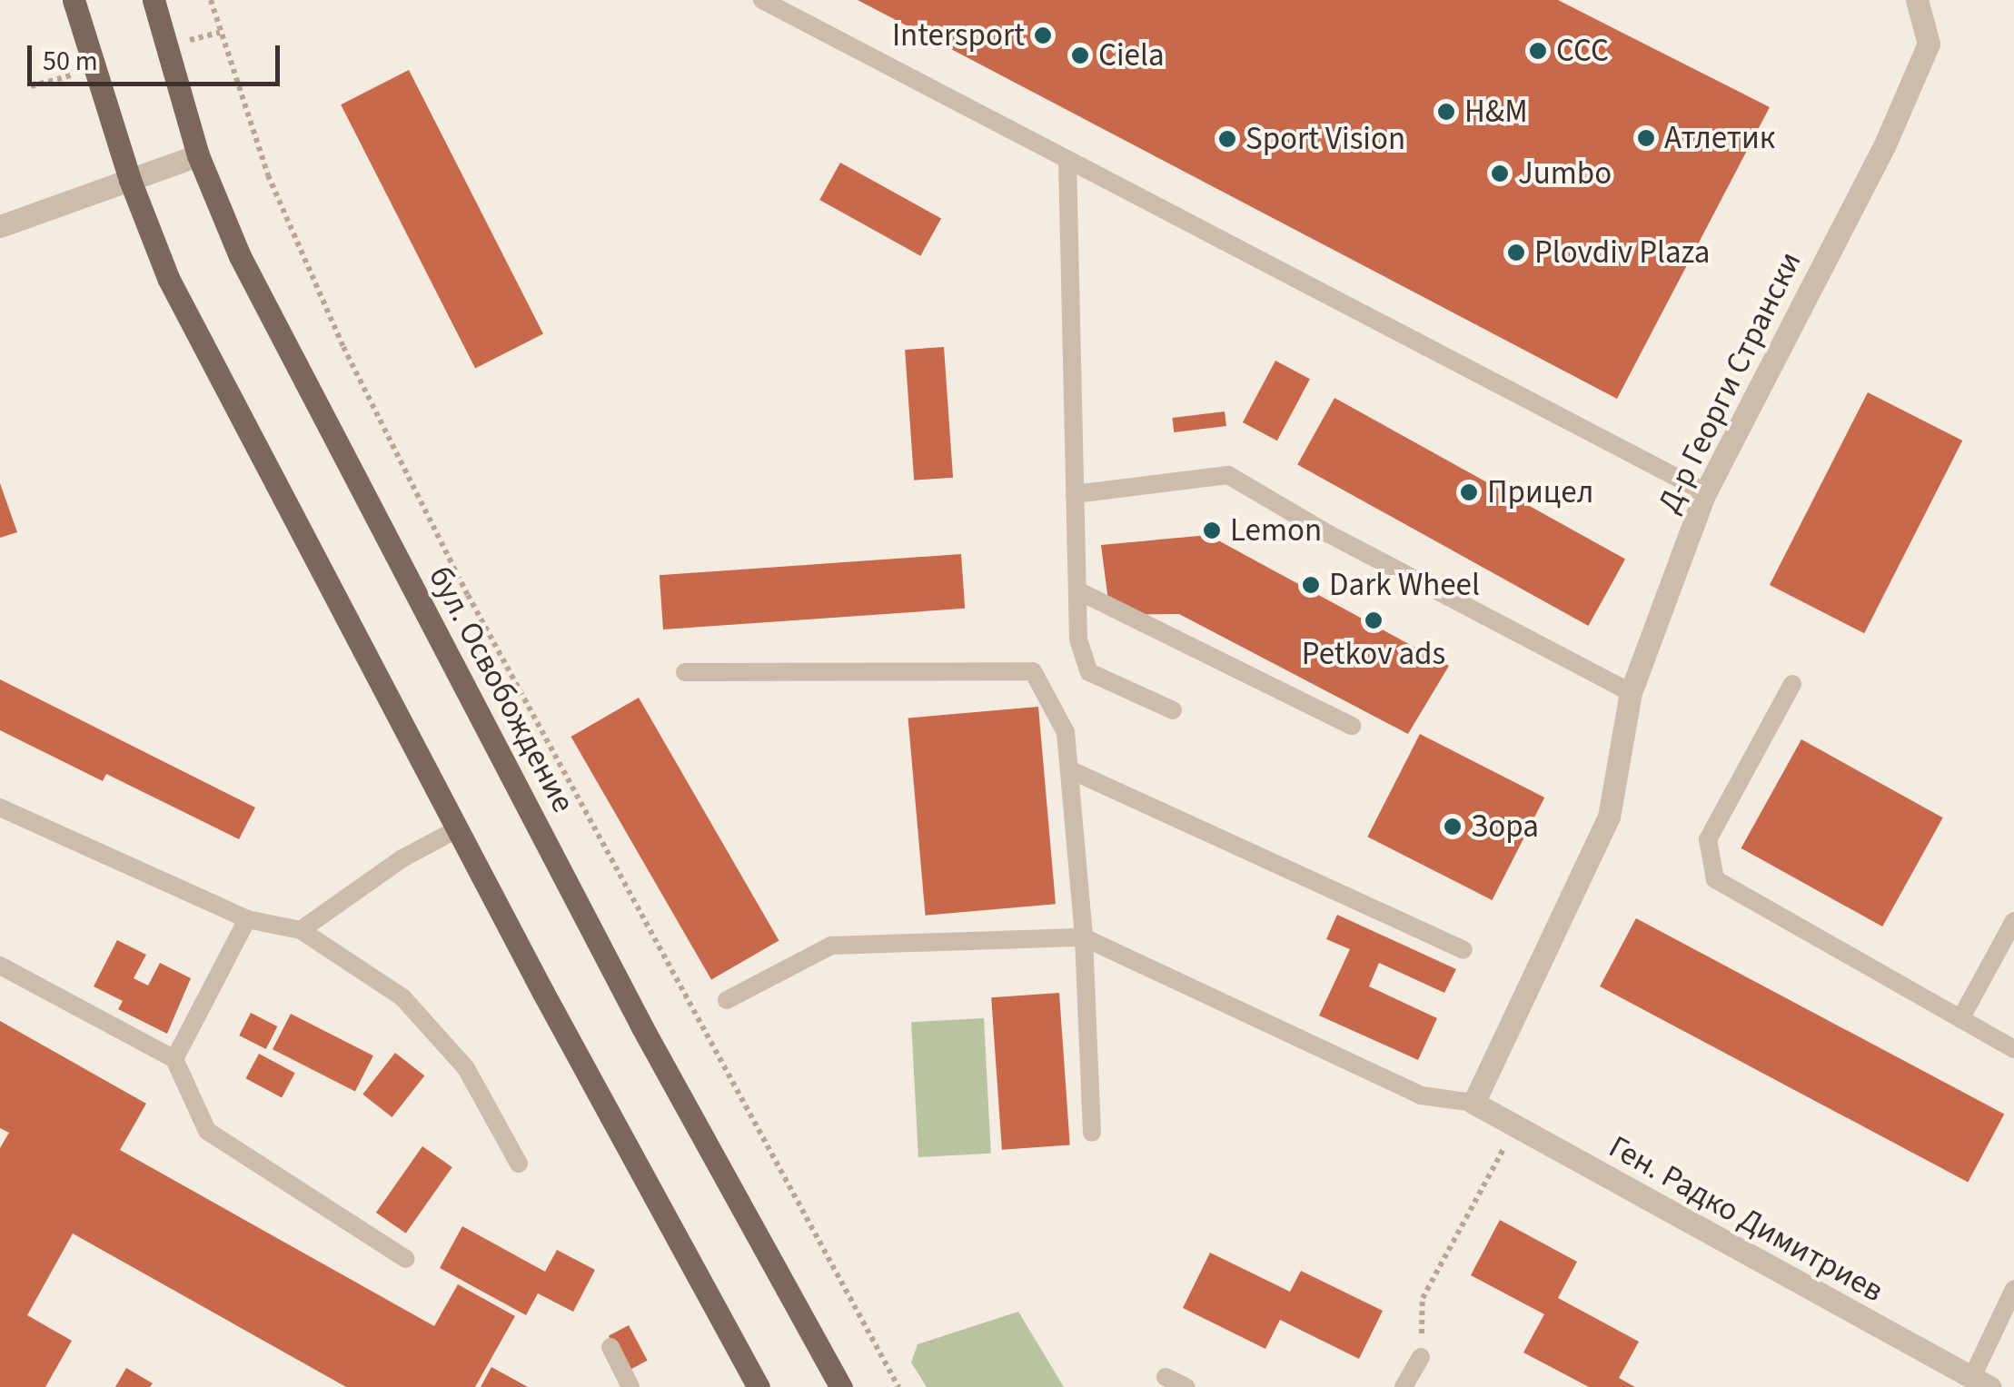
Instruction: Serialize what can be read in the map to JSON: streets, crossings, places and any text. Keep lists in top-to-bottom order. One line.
{"streets":{"main road":["бул. Освобождение"],"street":["Д-р Георги Странски","Ген. Радко Димитриев"]},"crossings":[["Д-р Георги Странски","Ген. Радко Димитриев"]],"places":["Intersport","CCC","Ciela","H&M","Атлетик","Sport Vision","Jumbo","Plovdiv Plaza","Прицел","Lemon","Dark Wheel","Petkov ads","Зора"],"scale_bar":"50 m"}
